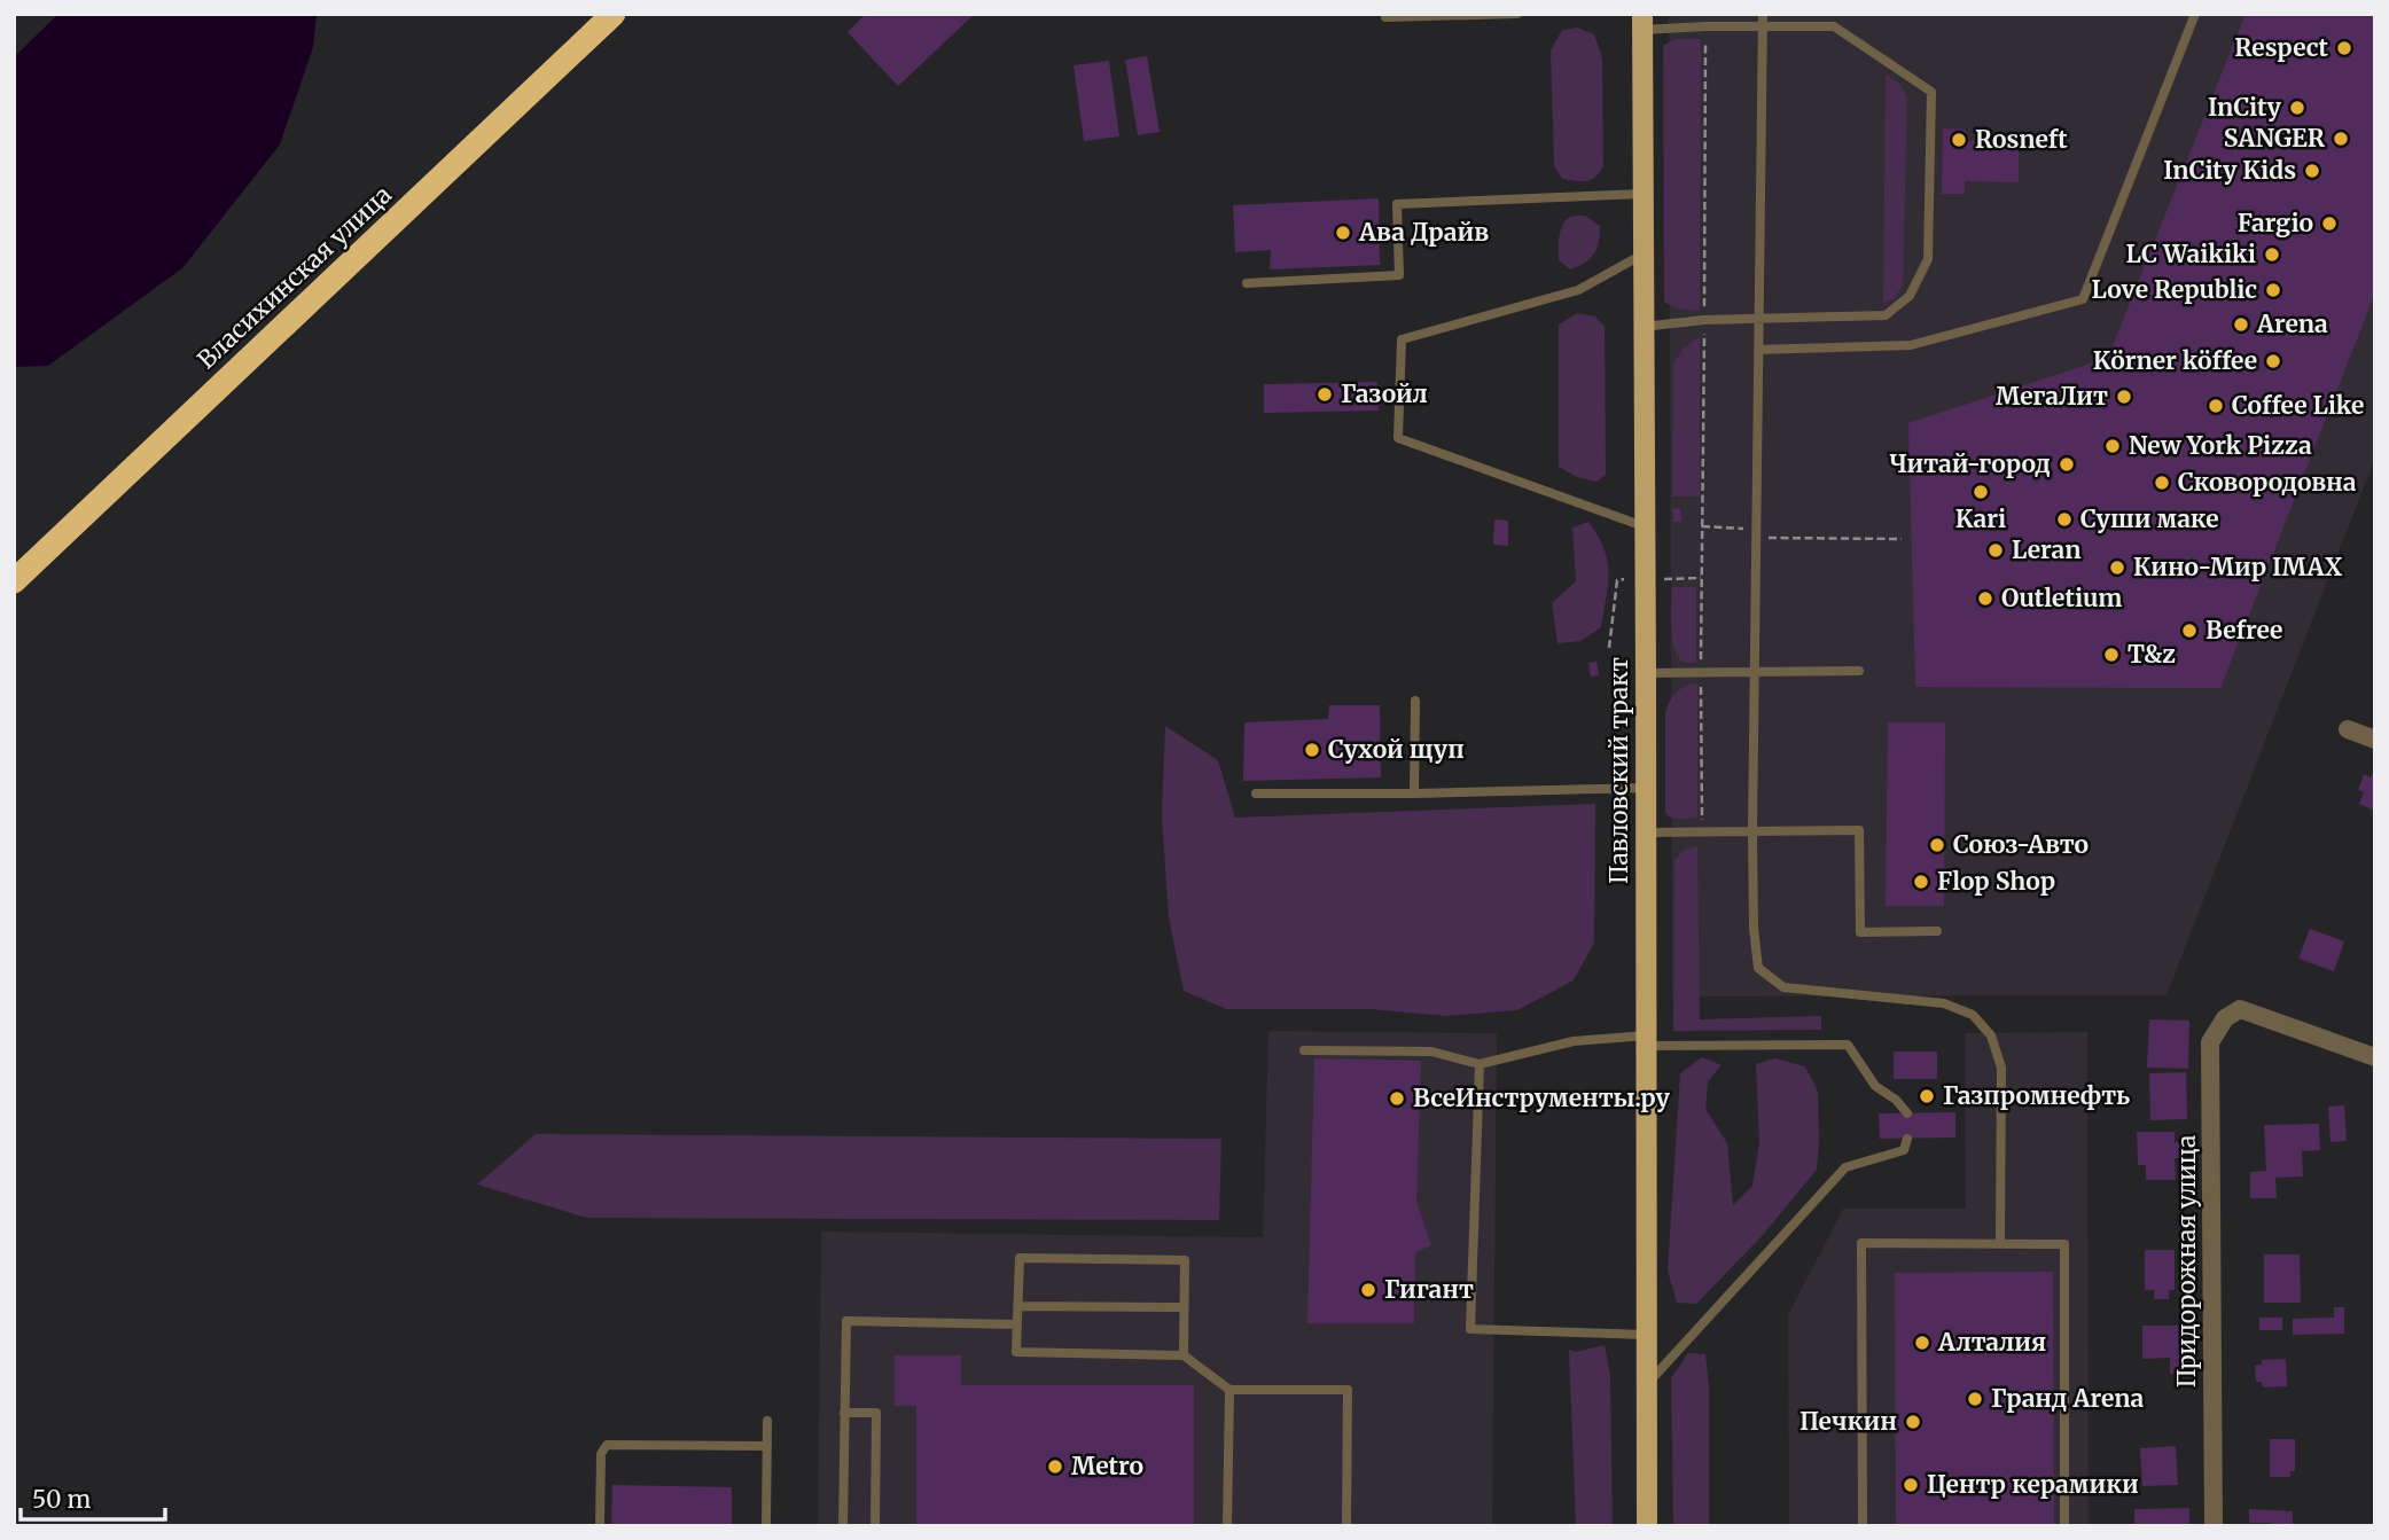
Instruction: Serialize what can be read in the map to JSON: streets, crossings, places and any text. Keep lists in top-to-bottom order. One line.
{"streets":{"highway":["Власихинская улица"],"main road":["Павловский тракт"],"street":["Придорожная улица"]},"places":["Respect","InCity","SANGER","Rosneft","InCity Kids","Fargio","Ава Драйв","LC Waikiki","Love Republic","Arena","Körner köffee","Газойл","МегаЛит","Coffee Like","New York Pizza","Читай-город","Сковородовна","Kari","Суши маке","Leran","Кино-Мир IMAX","Outletium","Befree","T&z","Сухой щуп","Союз-Авто","Flop Shop","Газпромнефть","ВсеИнструменты.ру","Гигант","Алталия","Гранд Arena","Печкин","Metro","Центр керамики"],"scale_bar":"50 m"}
